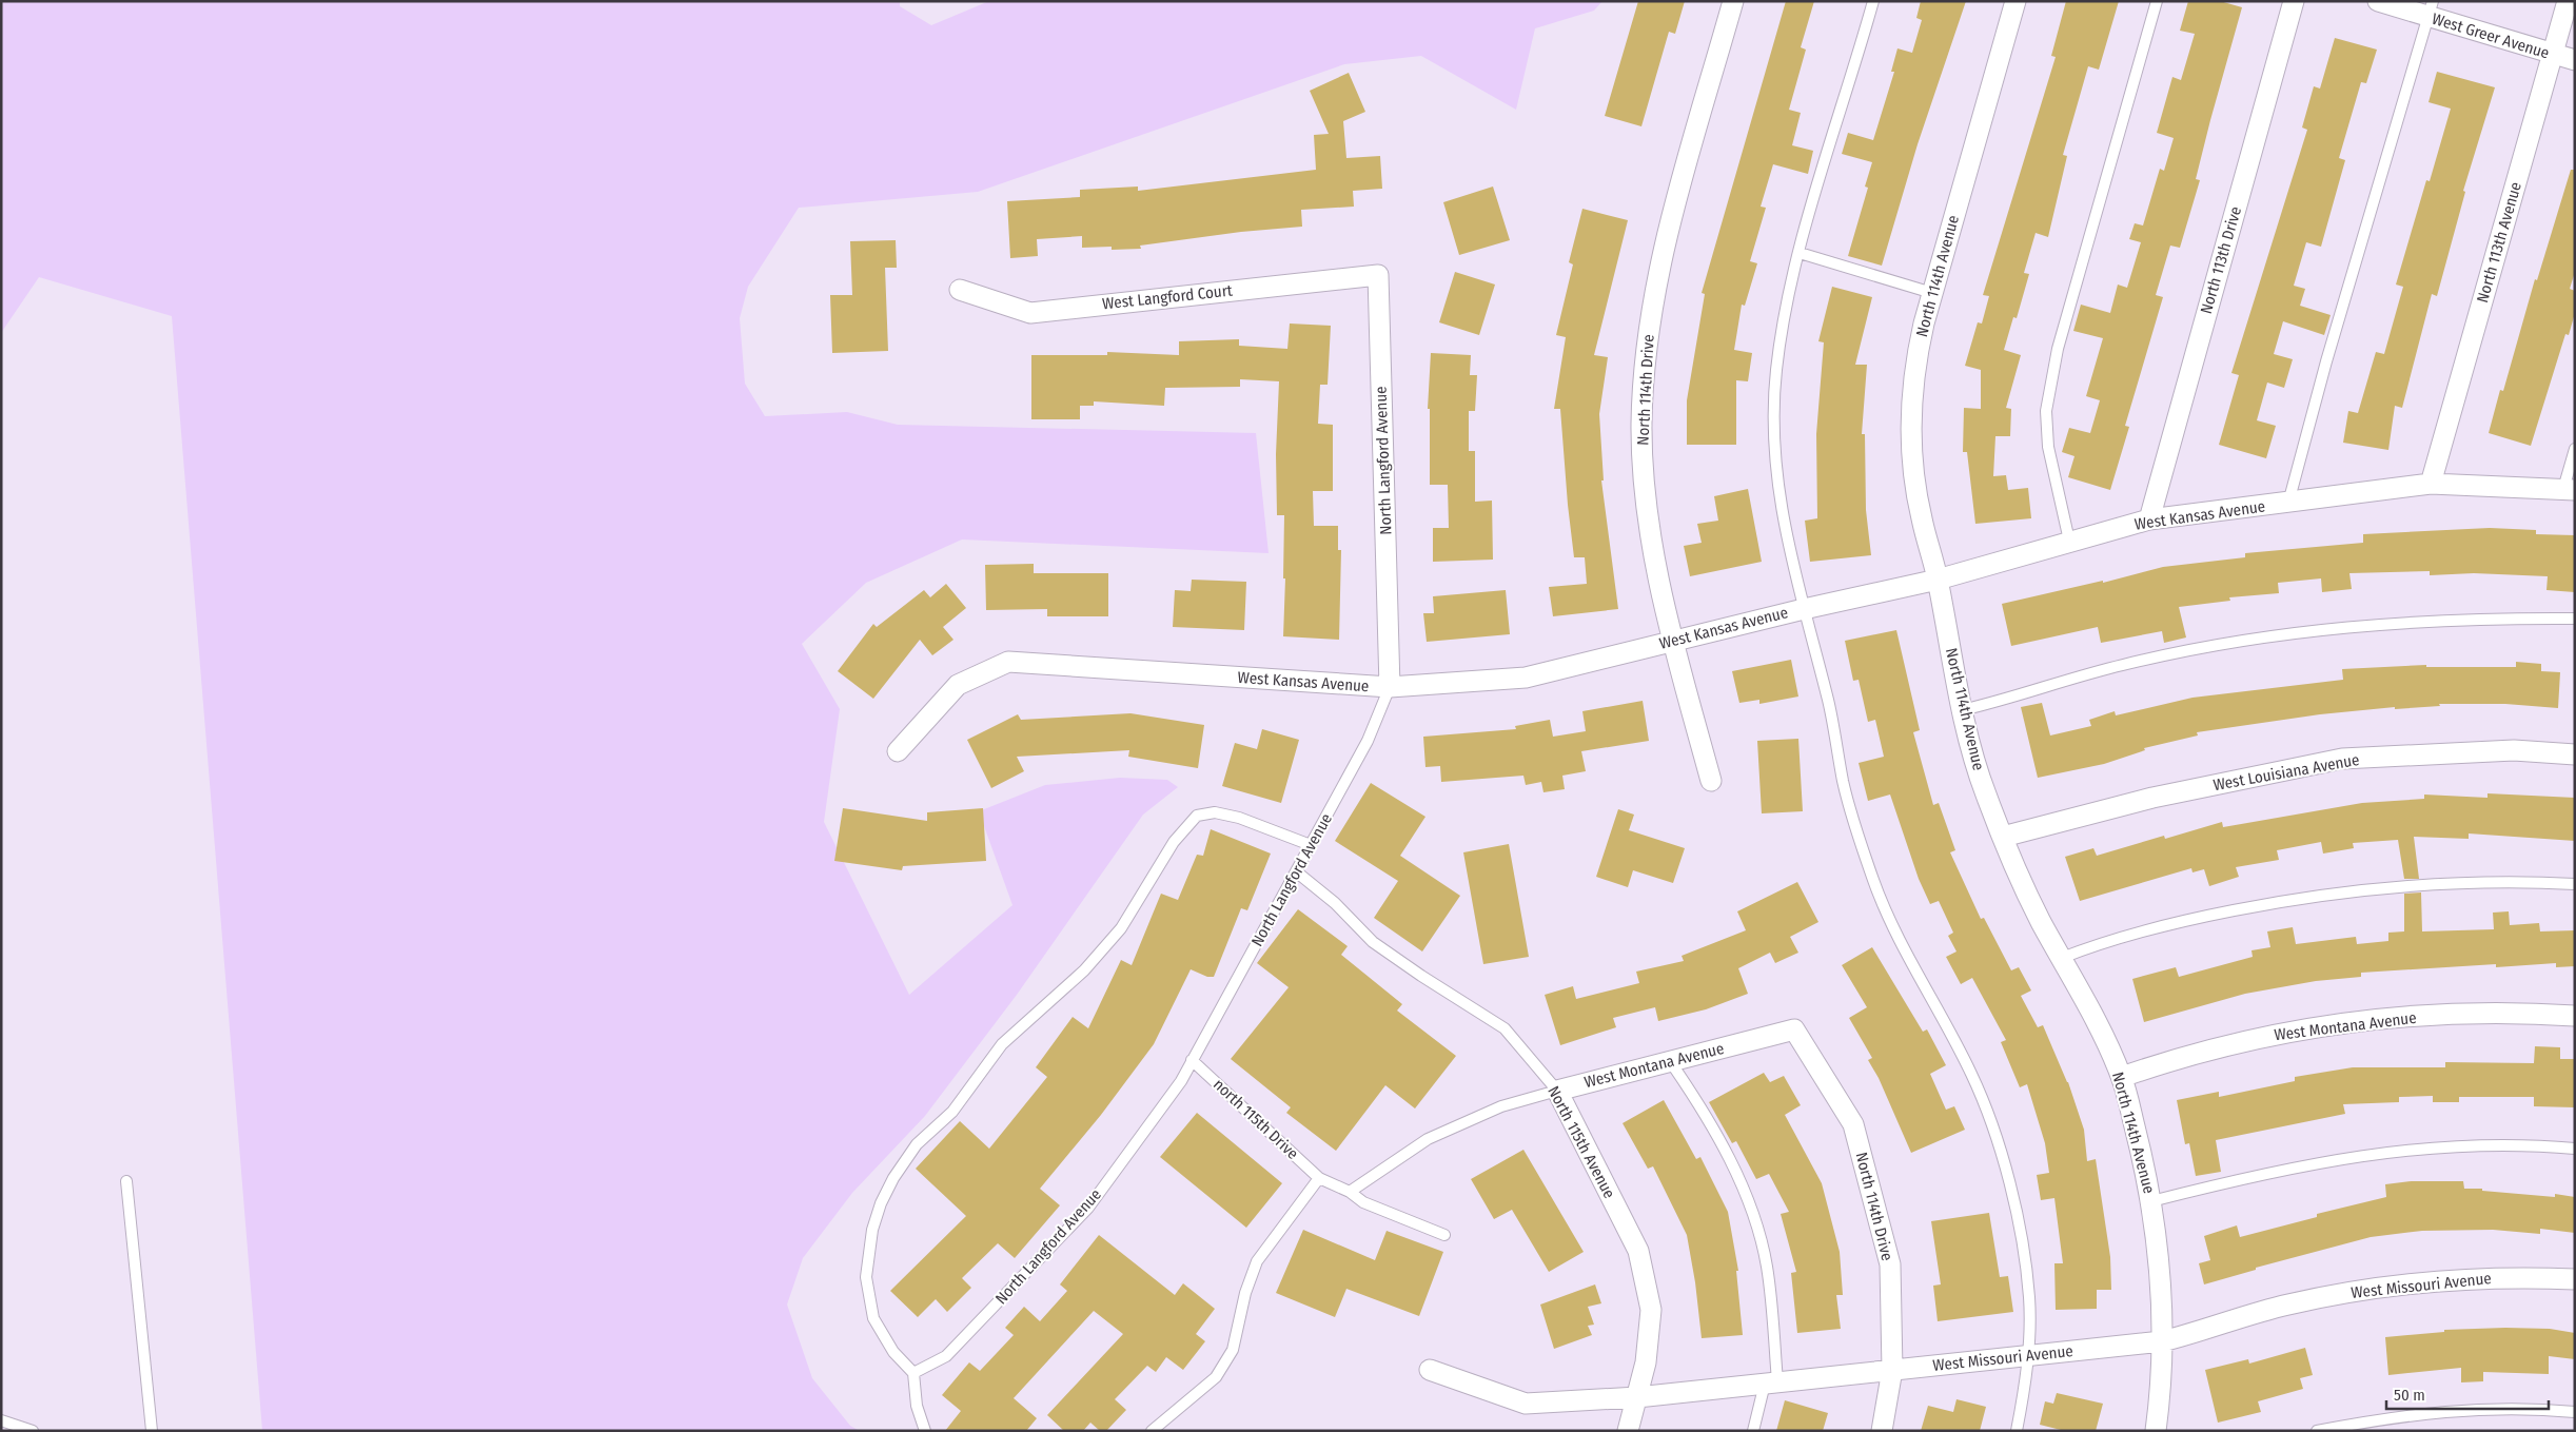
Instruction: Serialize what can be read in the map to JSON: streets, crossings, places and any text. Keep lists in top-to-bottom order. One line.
{"streets":{"street":["West Greer Avenue","North 113th Avenue","North 113th Drive","North 114th Avenue","West Langford Court","North 114th Drive","North Langford Avenue","West Kansas Avenue","West Louisiana Avenue","West Montana Avenue","North 115th Avenue","West Missouri Avenue"],"lane":["north 115th Drive"]},"crossings":[["West Greer Avenue","North 113th Avenue"],["North 113th Avenue","West Kansas Avenue"],["North 113th Drive","West Kansas Avenue"],["North 114th Avenue","West Kansas Avenue"],["North 114th Avenue","West Louisiana Avenue"],["North 114th Avenue","West Montana Avenue"],["North 114th Avenue","West Missouri Avenue"],["West Langford Court","North Langford Avenue"],["North 114th Drive","West Kansas Avenue"],["North 114th Drive","West Montana Avenue"],["North 114th Drive","West Missouri Avenue"],["North Langford Avenue","West Kansas Avenue"],["North Langford Avenue","north 115th Drive"],["North Langford Avenue","North 115th Avenue"],["West Montana Avenue","North 115th Avenue"],["North 115th Avenue","West Missouri Avenue"]],"scale_bar":"50 m"}
